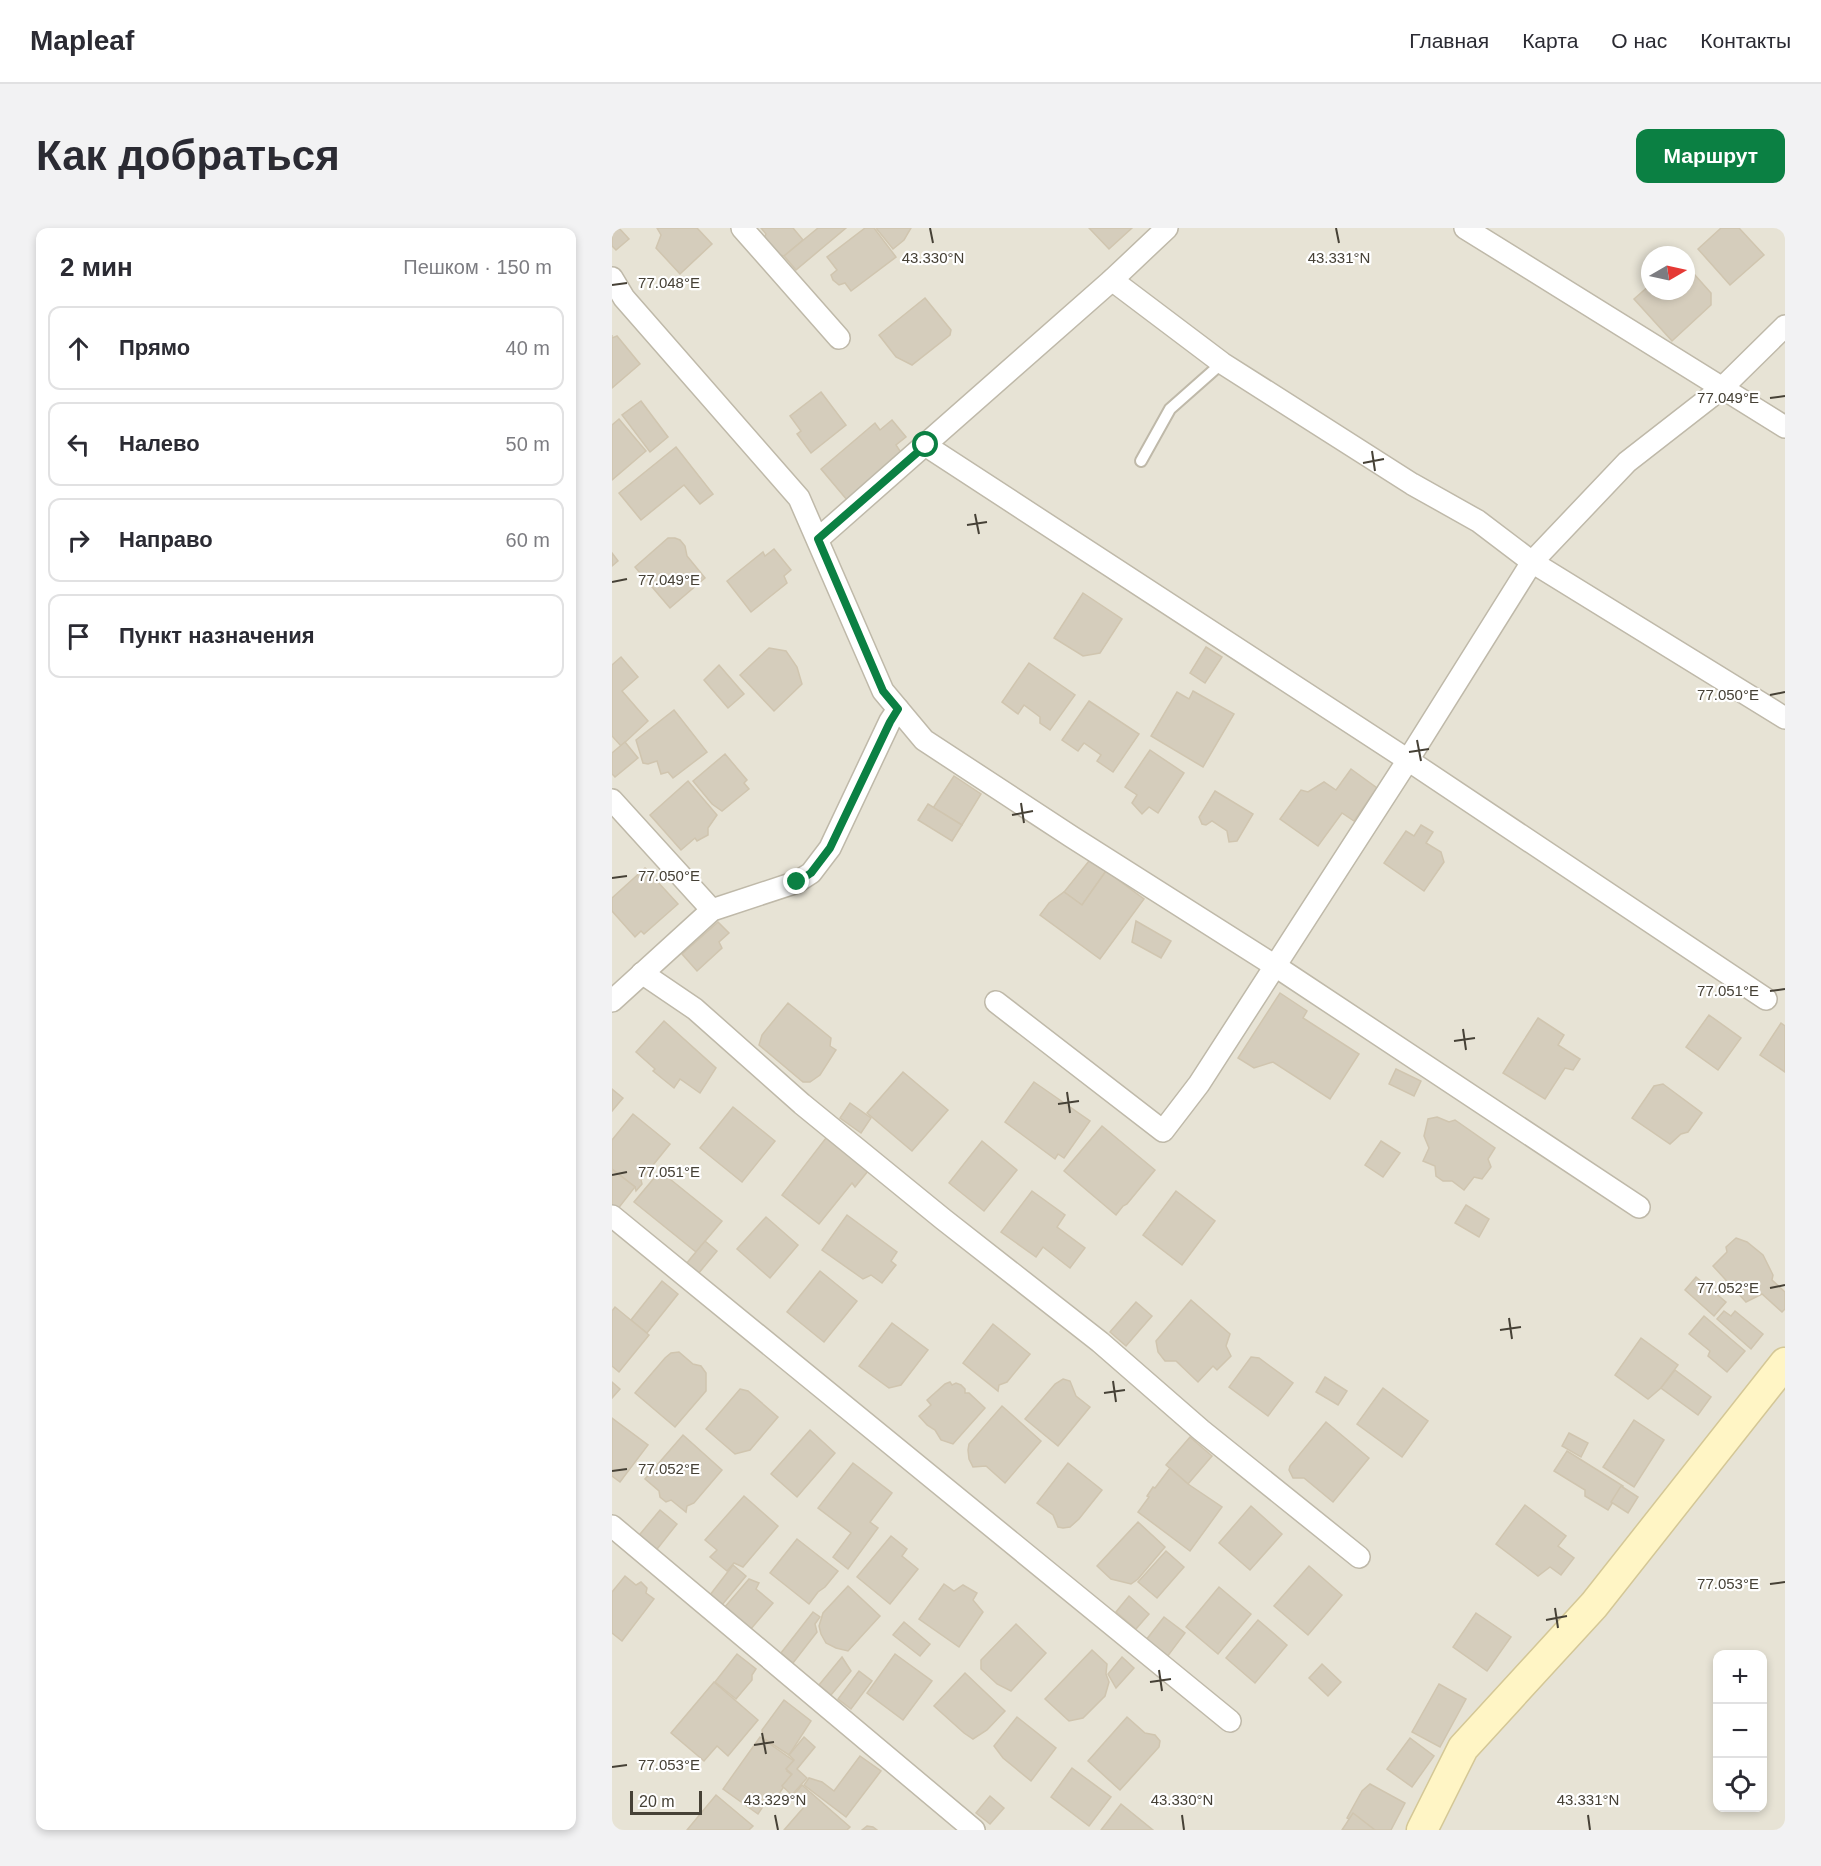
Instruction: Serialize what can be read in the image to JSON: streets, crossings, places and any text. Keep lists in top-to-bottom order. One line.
{"scale_bar":"20 m","north":"right","page":{"header":"Mapleaf","nav":["Главная","Карта","О нас","Контакты"],"buttons":"Маршрут","title":"Как добраться","heading":["2 мин","Пешком · 150 m"],"list":[["Прямо","40 m"],["Налево","50 m"],["Направо","60 m"],"Пункт назначения"],"map_buttons":["+","−"],"scale":"20 m"},"coordinates":["43.330°N","43.331°N","77.048°E","77.049°E","77.050°E","77.051°E","77.052°E","77.053°E","43.329°N"]}
